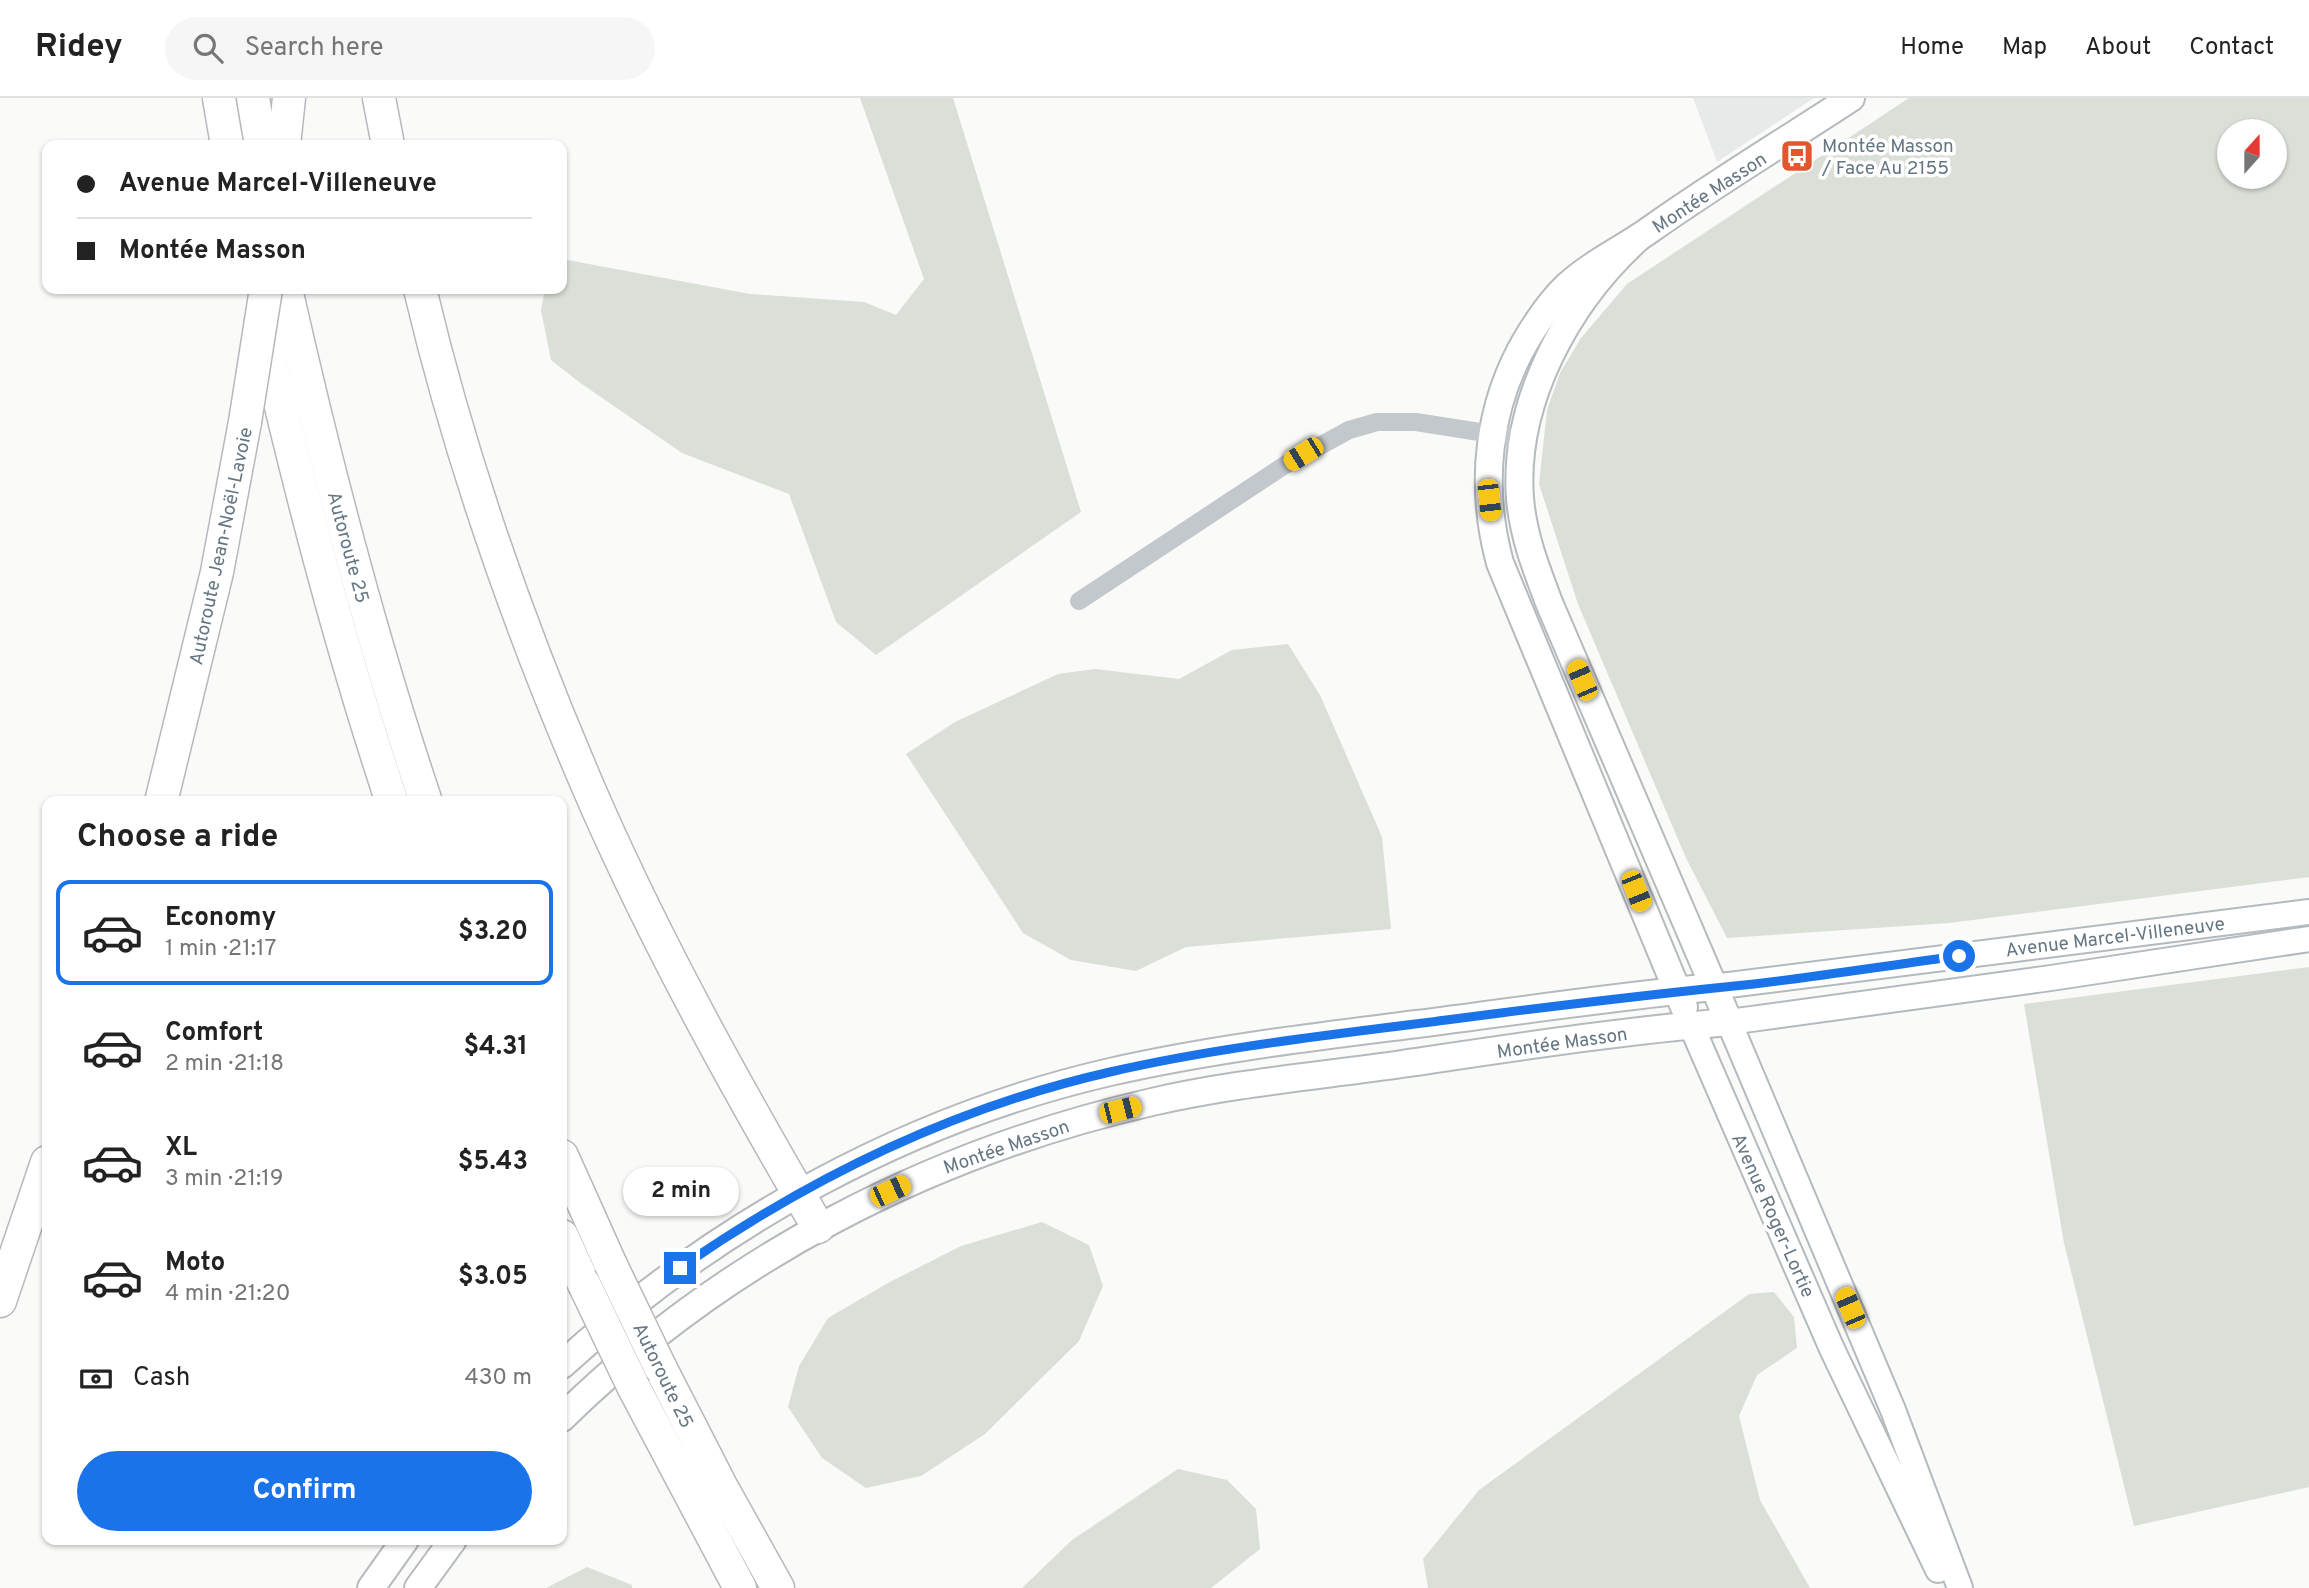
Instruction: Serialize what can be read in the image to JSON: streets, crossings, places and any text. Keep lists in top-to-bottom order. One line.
{"streets":{"highway":["Autoroute Jean-Noël-Lavoie","Autoroute 25"],"main road":["Montée Masson","Avenue Roger-Lortie"],"street":["Avenue Marcel-Villeneuve"]},"crossings":[["Montée Masson","Avenue Marcel-Villeneuve"],["Montée Masson","Avenue Roger-Lortie"],["Avenue Marcel-Villeneuve","Avenue Roger-Lortie"]],"places":{"bus stop":["Montée Masson / Face Au 2155"]},"north":"top","page":{"header":"Ridey","search":"Search here","nav":["Home","Map","About","Contact"],"banner":["Avenue Marcel-Villeneuve","Montée Masson"],"heading":"Choose a ride","list":[{"name":"Economy","note":"1 min · 21:17","value":"$3.20"},{"name":"Comfort","note":"2 min · 21:18","value":"$4.31"},{"name":"XL","note":"3 min · 21:19","value":"$5.43"},{"name":"Moto","note":"4 min · 21:20","value":"$3.05"}],"bubble":"2 min","pay":["Cash","430 m"],"buttons":"Confirm"}}
